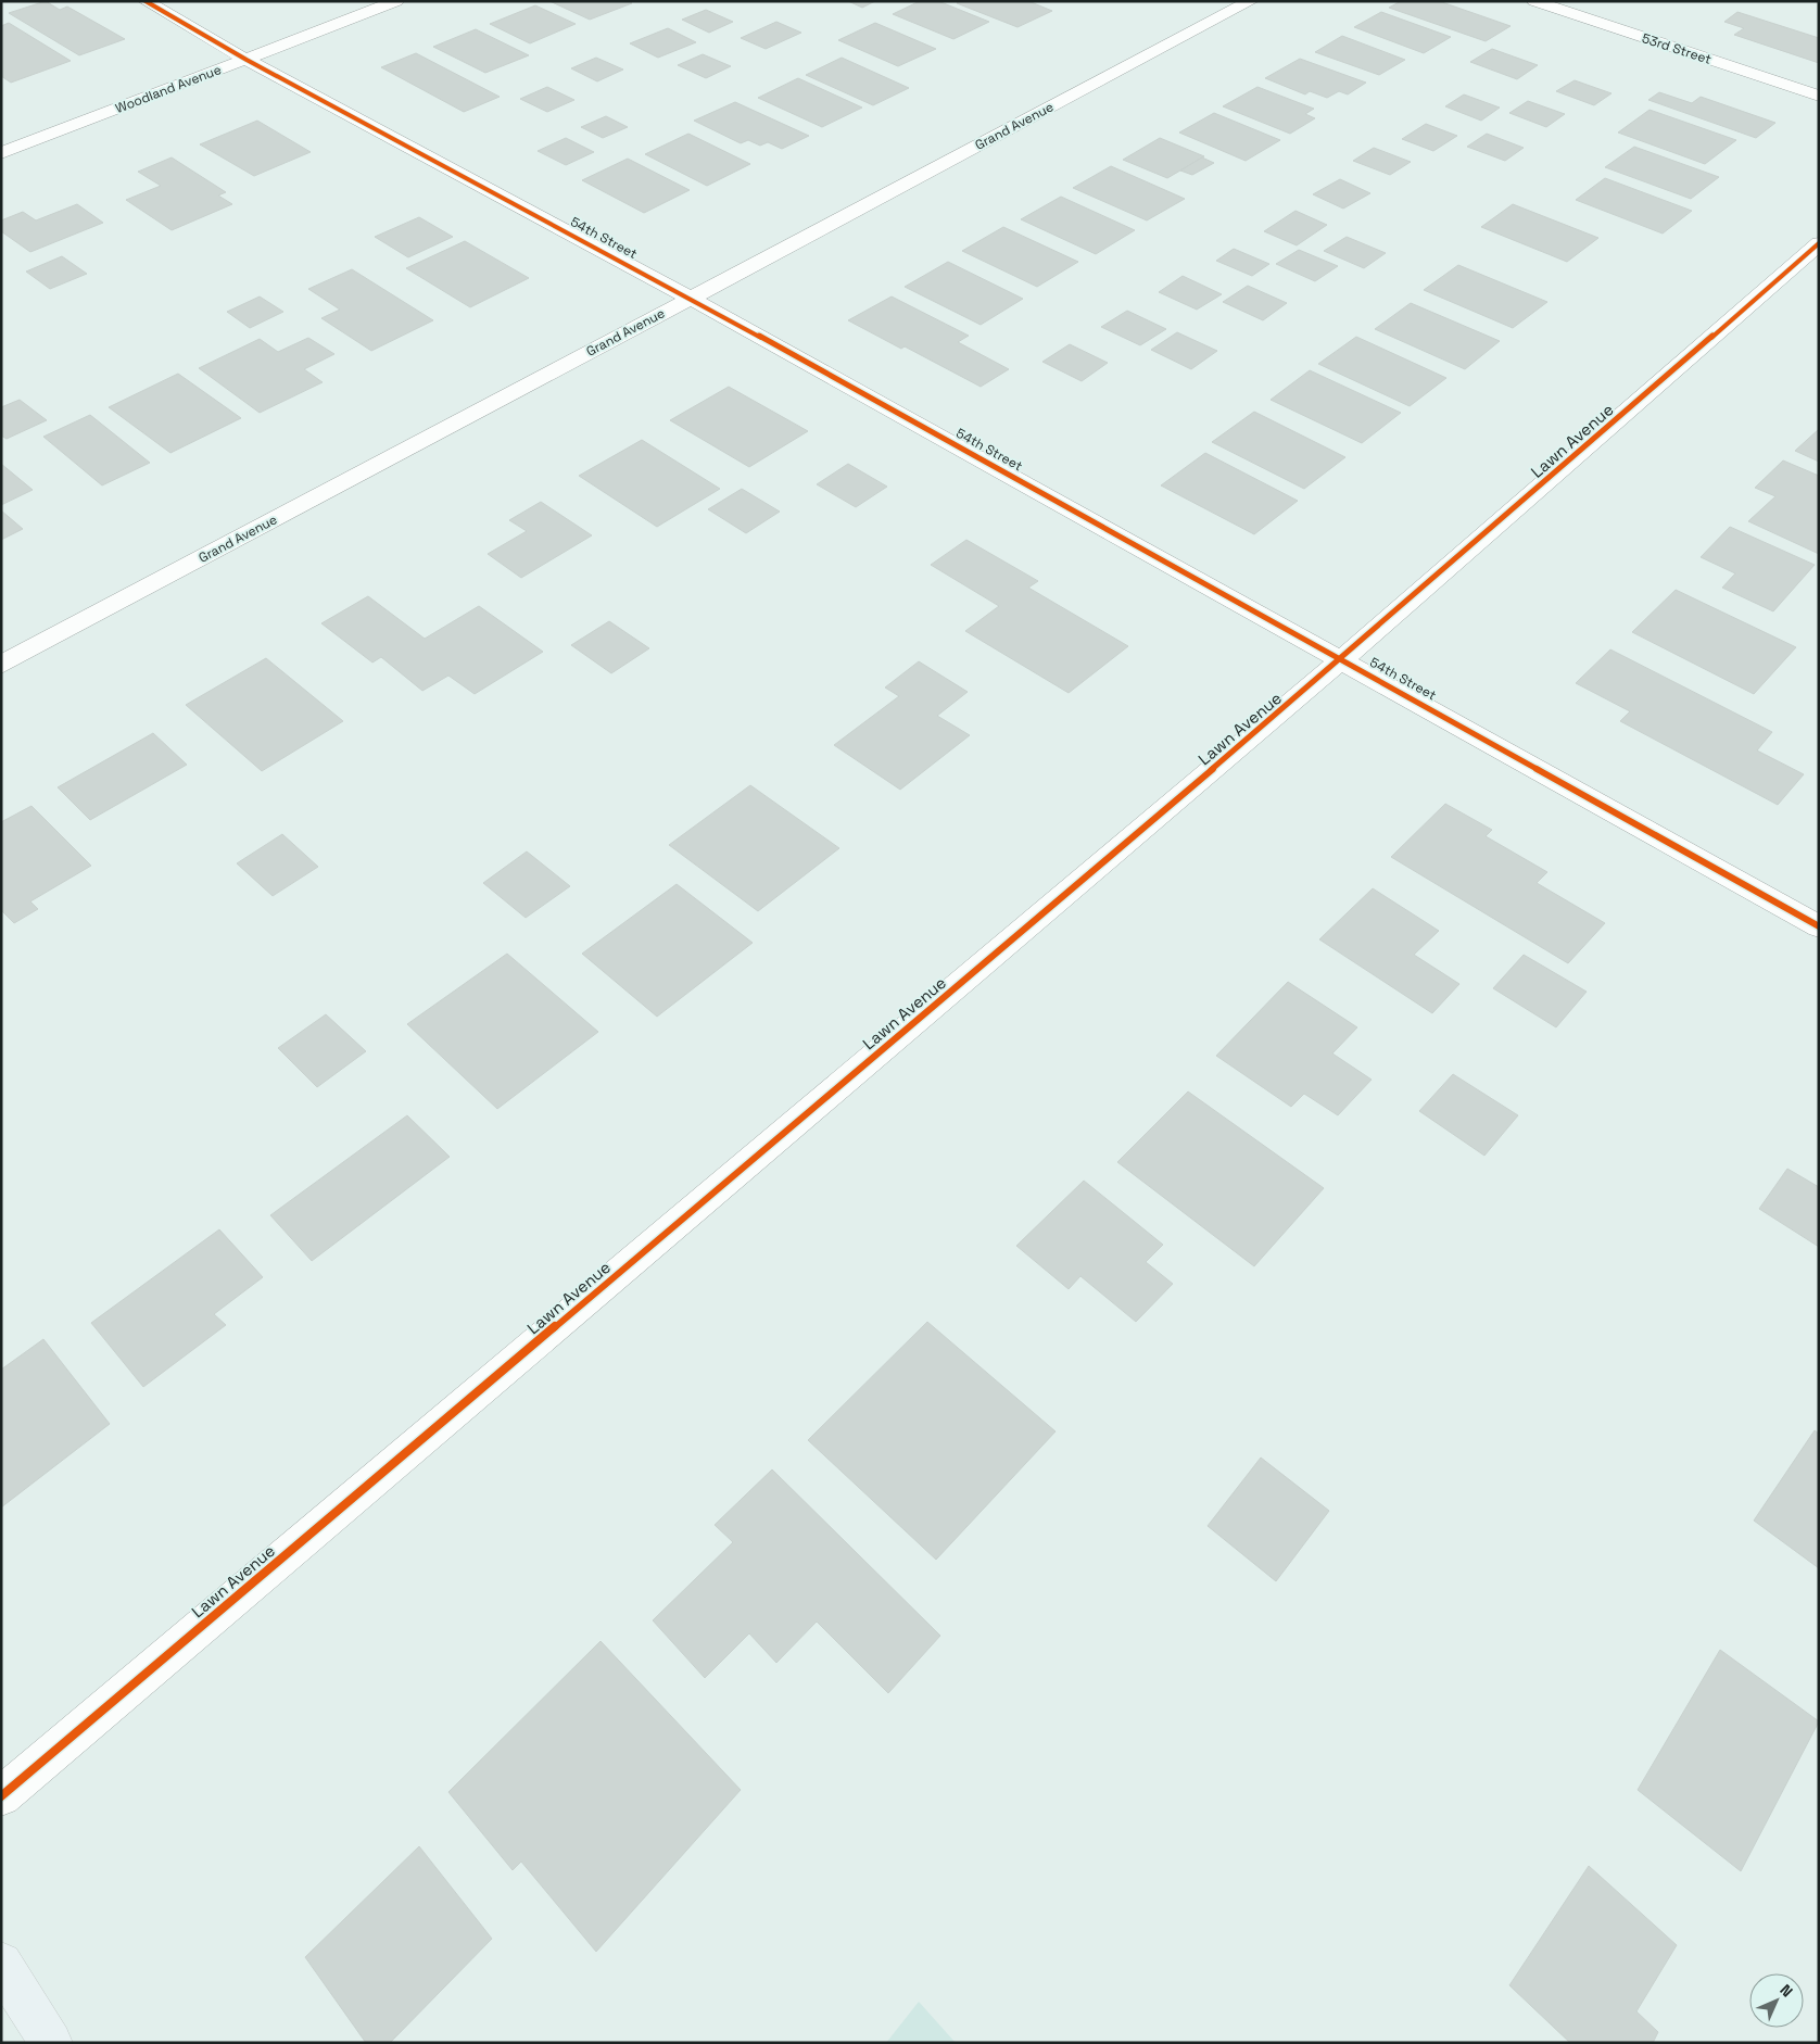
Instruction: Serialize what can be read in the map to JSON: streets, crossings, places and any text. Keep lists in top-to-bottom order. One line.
{"streets":{"street":["53rd Street","Woodland Avenue","Grand Avenue","54th Street","Lawn Avenue"]},"crossings":[["Woodland Avenue","54th Street"],["Grand Avenue","54th Street"],["54th Street","Lawn Avenue"]],"north":"top right"}
